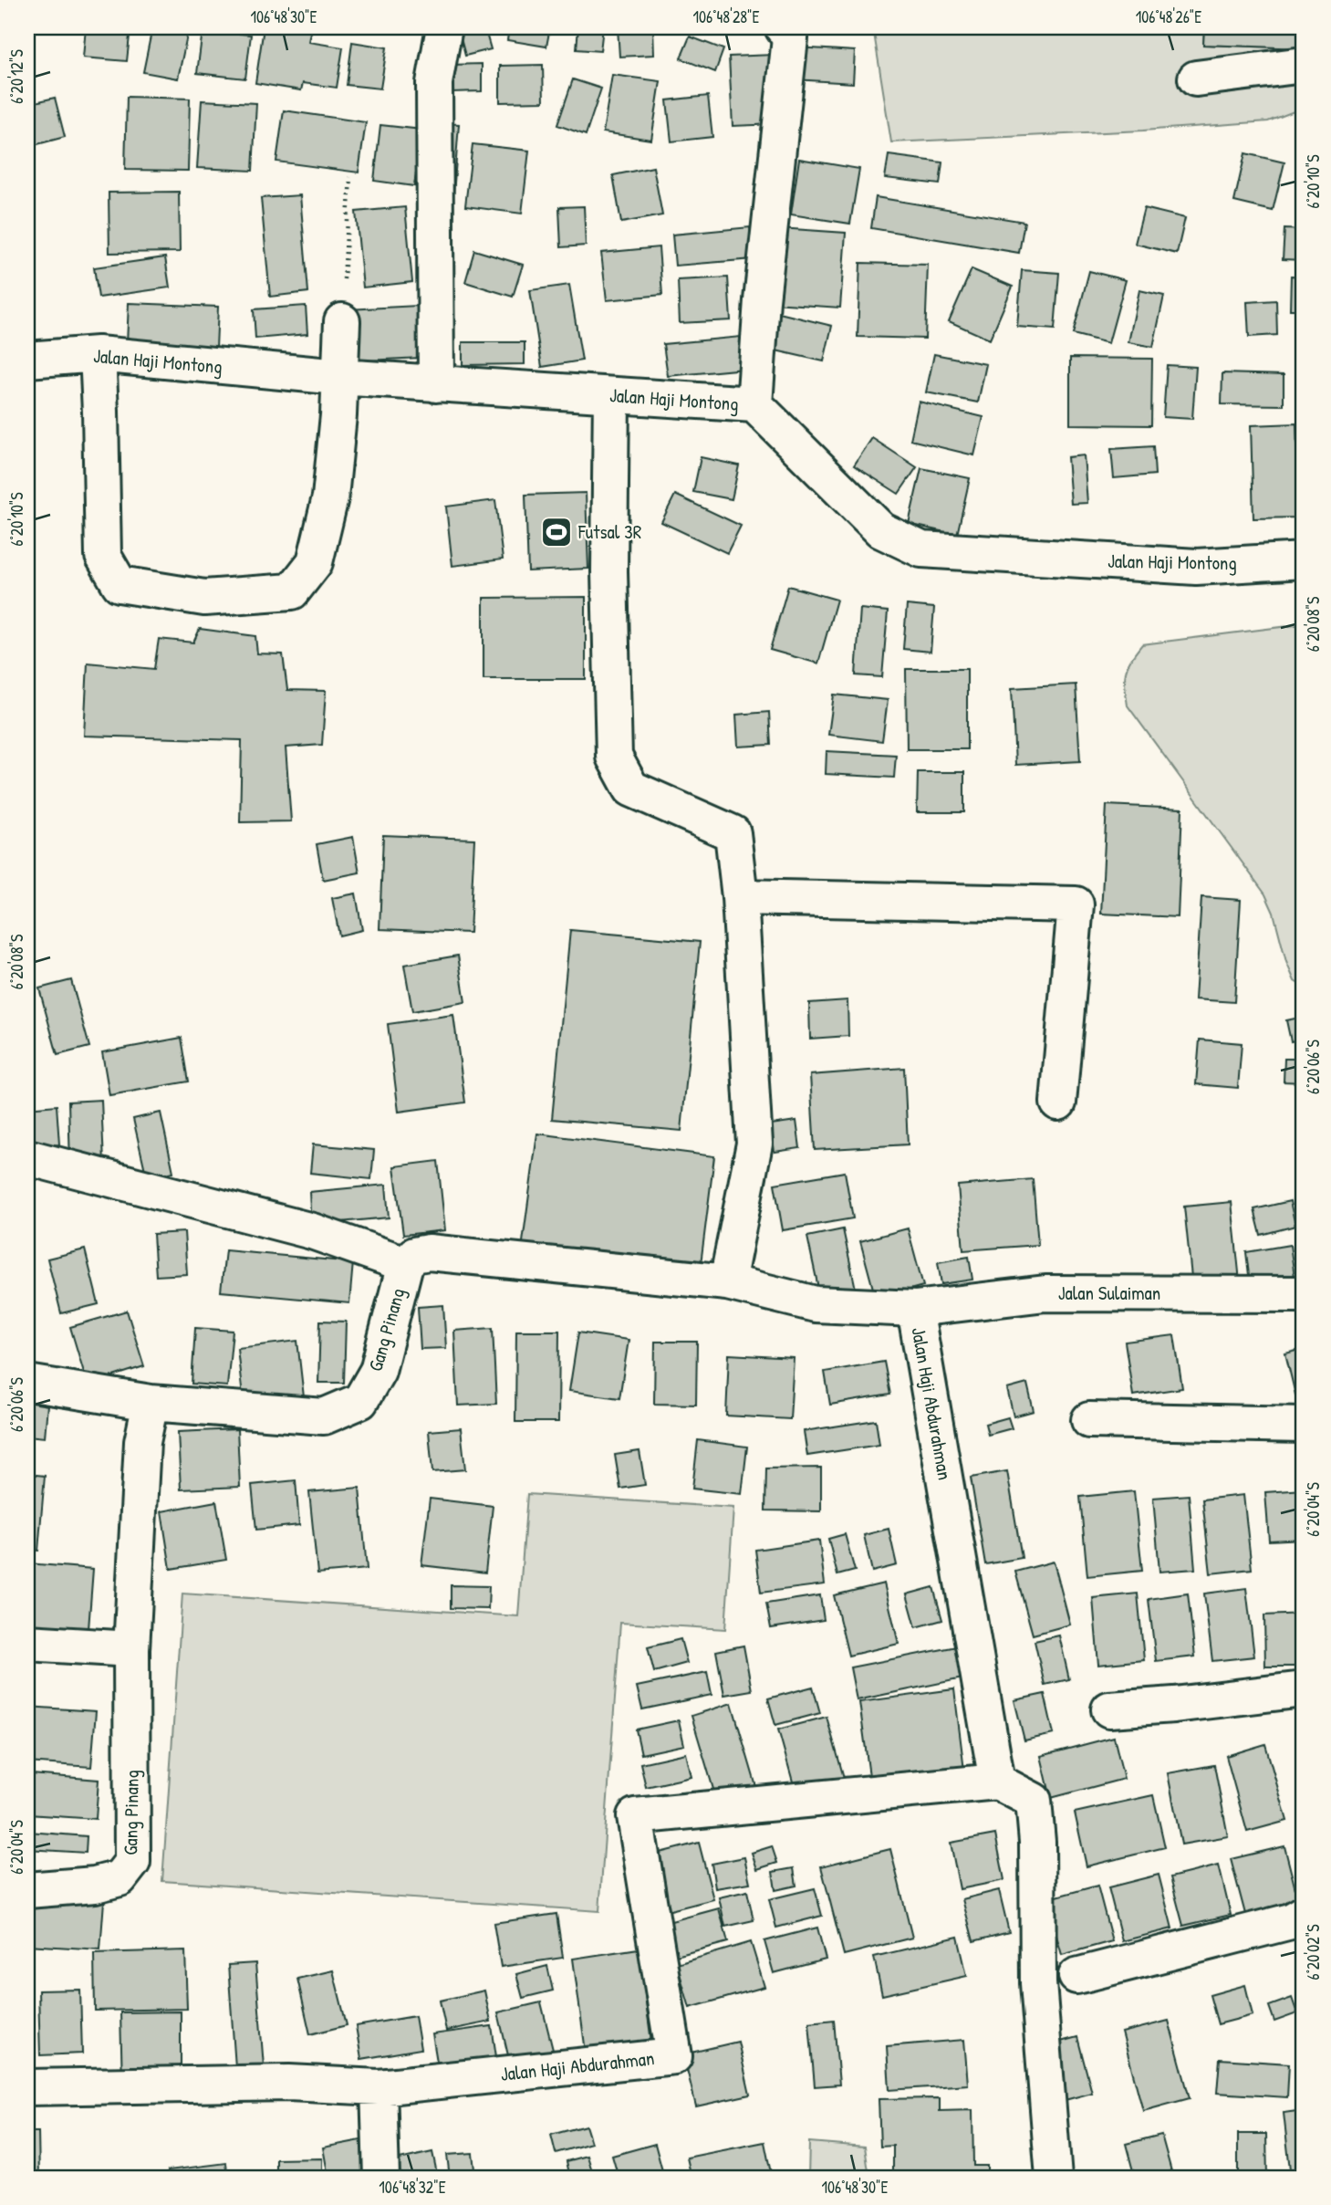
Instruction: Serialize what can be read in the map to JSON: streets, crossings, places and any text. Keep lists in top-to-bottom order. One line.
{"streets":{"street":["Jalan Haji Montong","Jalan Sulaiman","Gang Pinang","Jalan Haji Abdurahman"]},"crossings":[["Jalan Sulaiman","Jalan Haji Abdurahman"],["Gang Pinang","Jalan Haji Abdurahman"]],"places":{"sports":["Futsal 3R"]},"coordinates":["106°48'30\"E","106°48'28\"E","106°48'26\"E","6°20'12\"S","6°20'10\"S","6°20'08\"S","6°20'06\"S","6°20'04\"S","6°20'02\"S","106°48'32\"E"]}
